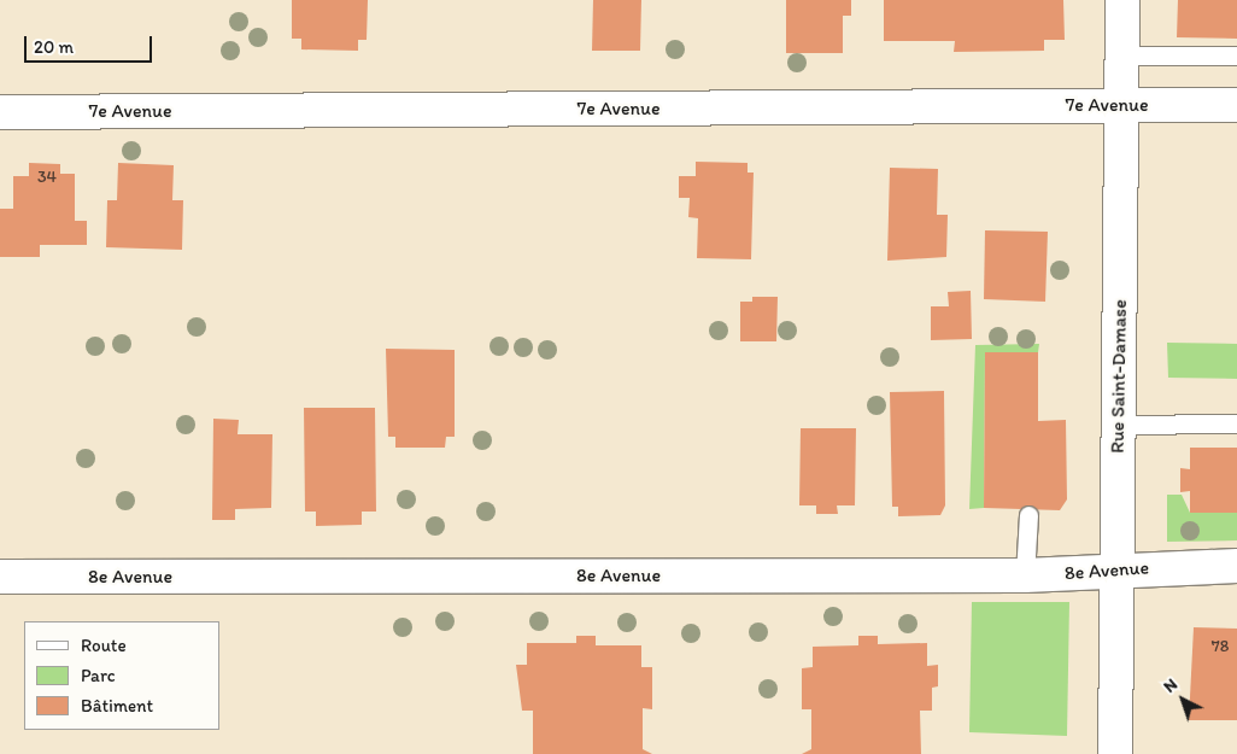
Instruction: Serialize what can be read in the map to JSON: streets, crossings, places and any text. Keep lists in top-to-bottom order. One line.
{"streets":{"street":["7e Avenue","Rue Saint-Damase","8e Avenue"]},"crossings":[["7e Avenue","Rue Saint-Damase"],["Rue Saint-Damase","8e Avenue"]],"house_numbers":["34","78"],"legend":["Route","Parc","Bâtiment"],"scale_bar":"20 m","north":"top left"}
